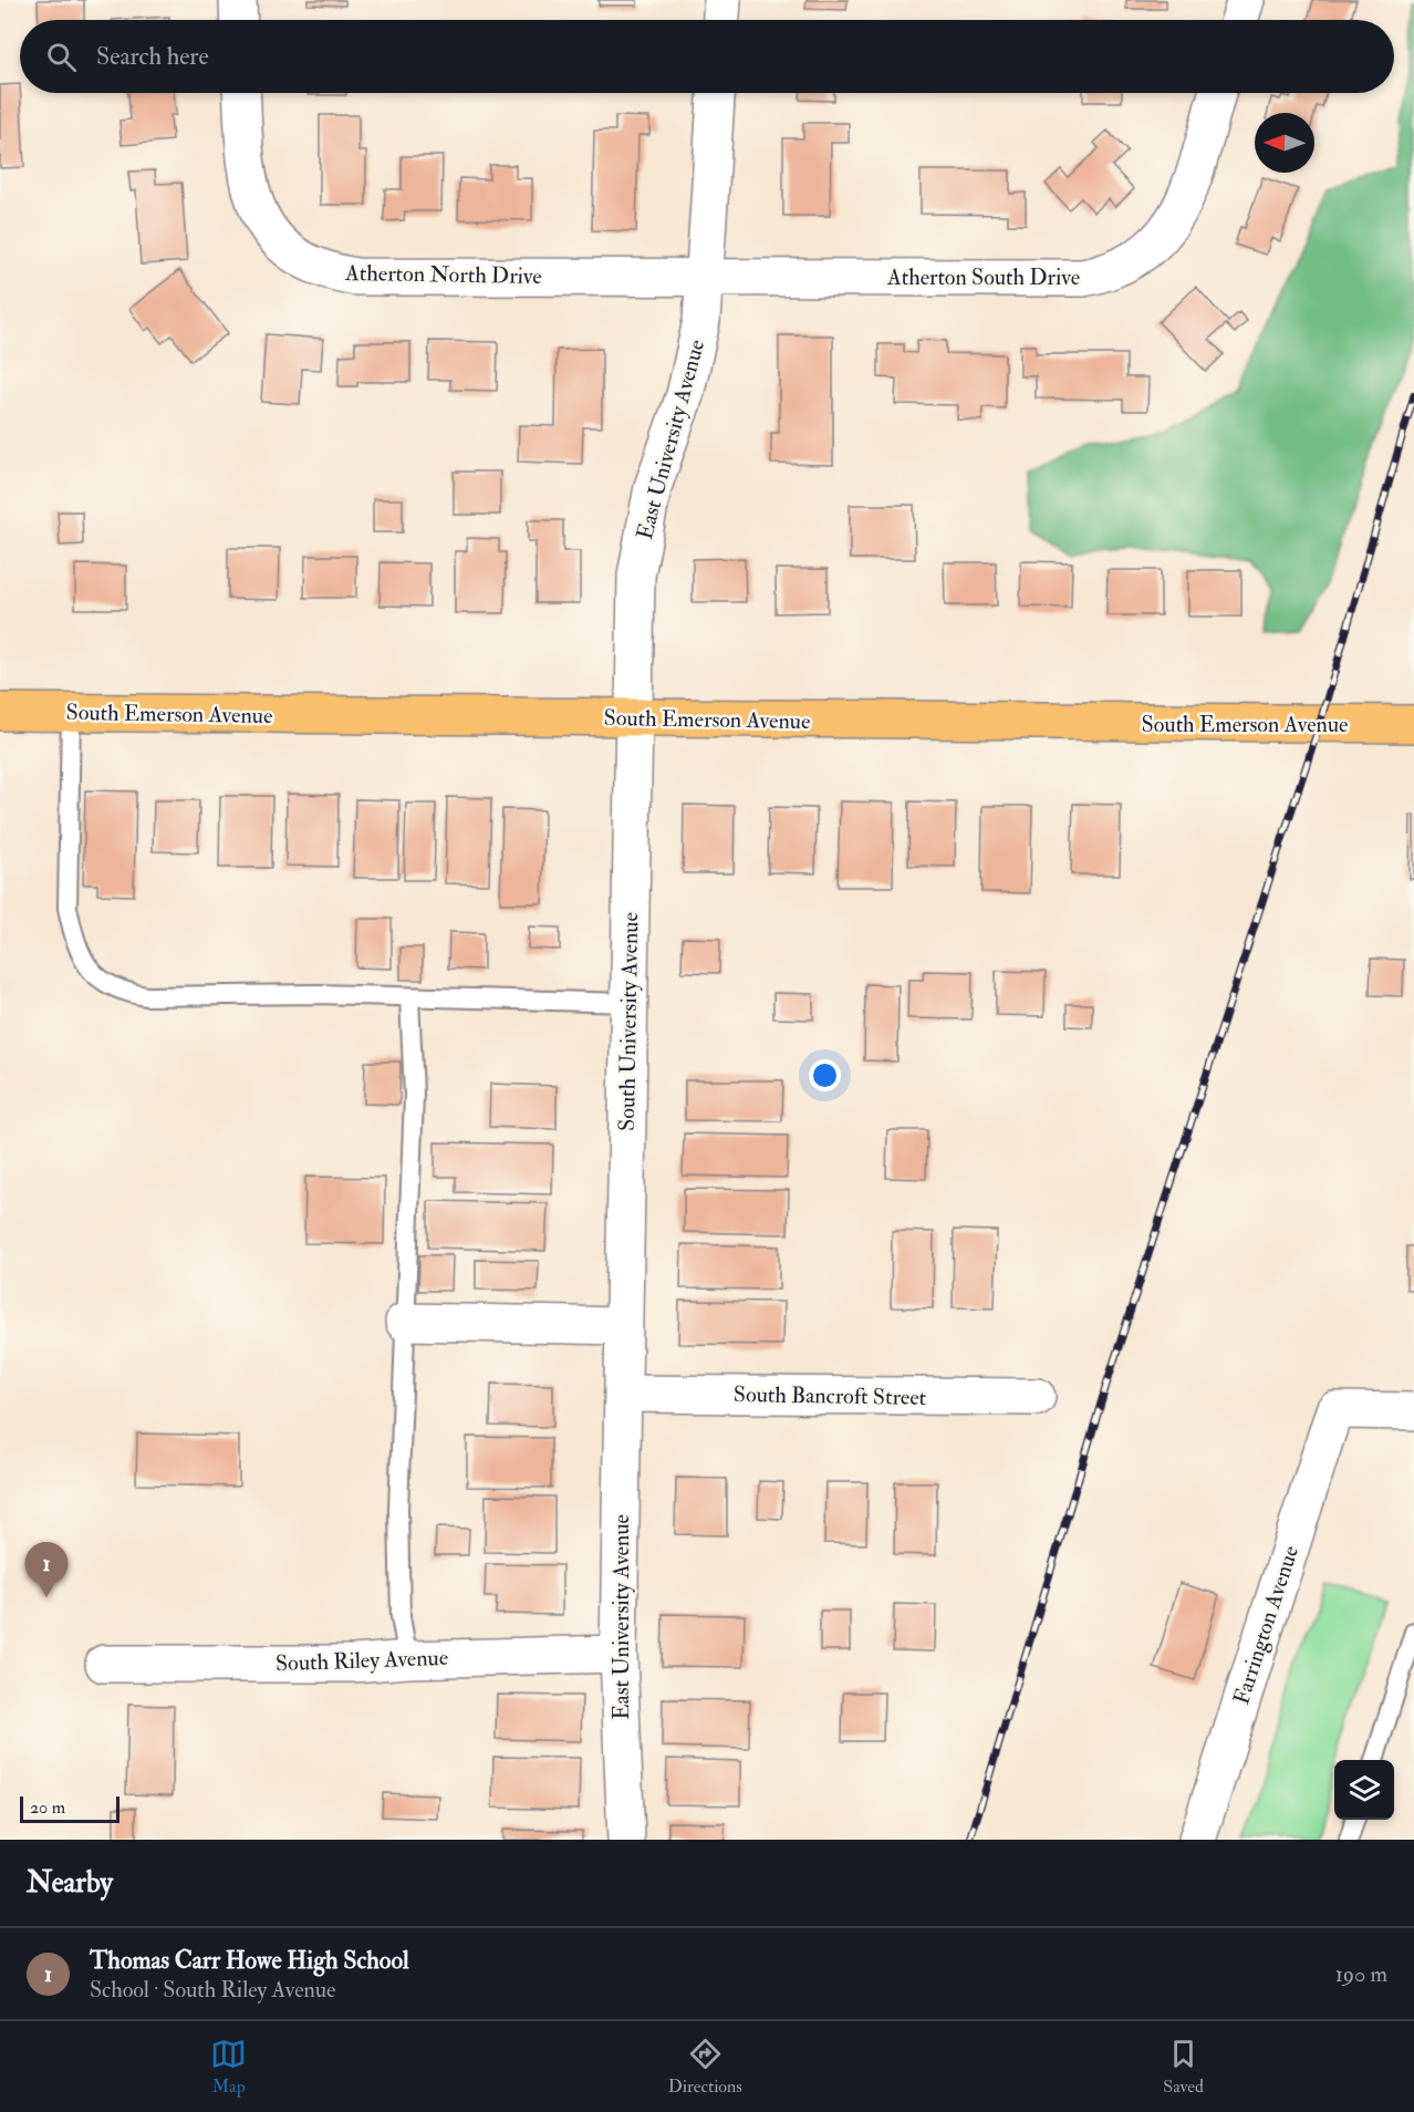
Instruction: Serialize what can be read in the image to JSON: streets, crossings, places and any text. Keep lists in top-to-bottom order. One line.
{"streets":{"main road":["South Emerson Avenue"],"street":["Atherton North Drive","Atherton South Drive","East University Avenue","South University Avenue","South Bancroft Street","Farrington Avenue","South Riley Avenue"]},"crossings":[["Atherton North Drive","Atherton South Drive"],["Atherton North Drive","East University Avenue"],["Atherton South Drive","East University Avenue"],["East University Avenue","South Emerson Avenue"],["East University Avenue","South University Avenue"],["East University Avenue","South Bancroft Street"],["East University Avenue","South Riley Avenue"],["South Emerson Avenue","South University Avenue"],["South University Avenue","South Bancroft Street"]],"scale_bar":"20 m","north":"left","page":{"search":"Search here","pins":"1","scale":"20 m","heading":"Nearby","list":[{"mark":"1","name":"Thomas Carr Howe High School","note":"School · South Riley Avenue","value":"190 m"}],"nav":["Map","Directions","Saved"]}}
